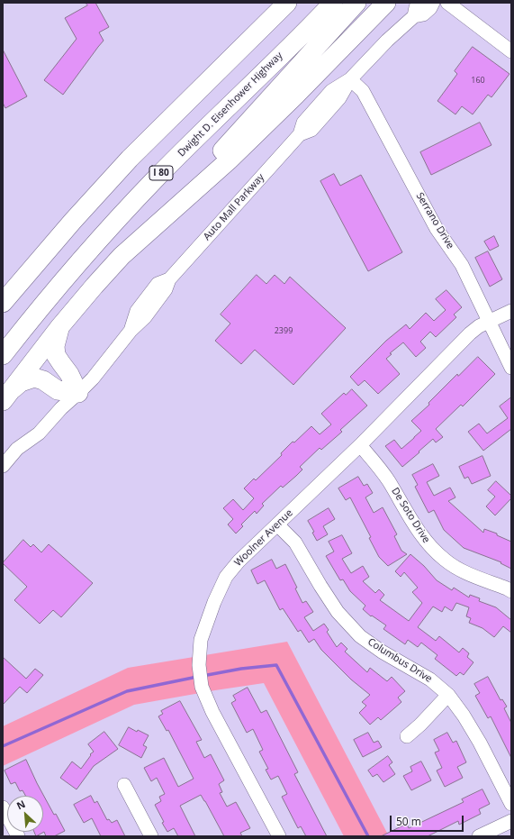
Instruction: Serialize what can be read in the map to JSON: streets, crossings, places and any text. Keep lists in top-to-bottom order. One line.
{"streets":{"highway":["Dwight D. Eisenhower Highway","I 80"],"street":["Auto Mall Parkway","Serrano Drive","De Soto Drive","Woolner Avenue","Columbus Drive"]},"crossings":[["Auto Mall Parkway","Serrano Drive"],["Serrano Drive","Woolner Avenue"],["De Soto Drive","Woolner Avenue"],["Woolner Avenue","Columbus Drive"]],"house_numbers":["160","2399"],"scale_bar":"50 m","north":"top left"}
